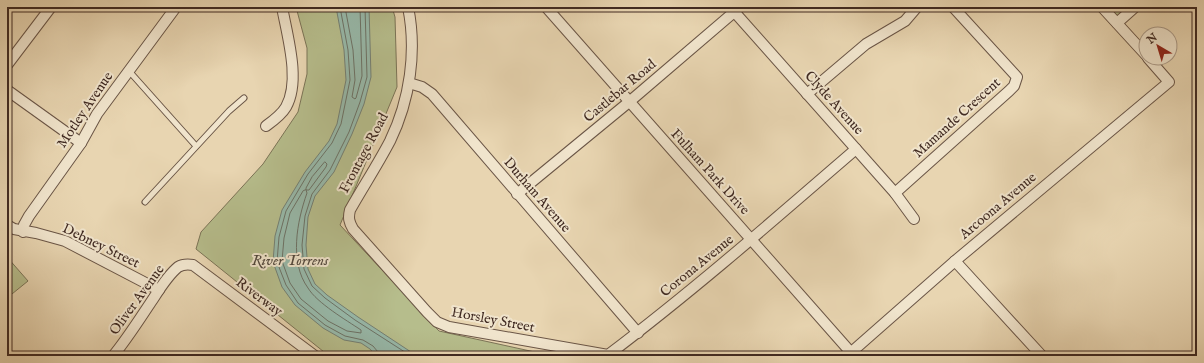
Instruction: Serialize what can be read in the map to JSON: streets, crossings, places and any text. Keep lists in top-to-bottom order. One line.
{"streets":{"street":["Castlebar Road","Clyde Avenue","Motley Avenue","Mamande Crescent","Frontage Road","Fulham Park Drive","Durham Avenue","Arcoona Avenue","Debney Street","Corona Avenue","Riverway","Oliver Avenue","Horsley Street"]},"crossings":[["Castlebar Road","Clyde Avenue"],["Castlebar Road","Fulham Park Drive"],["Castlebar Road","Durham Avenue"],["Clyde Avenue","Mamande Crescent"],["Clyde Avenue","Corona Avenue"],["Motley Avenue","Debney Street"],["Frontage Road","Durham Avenue"],["Frontage Road","Horsley Street"],["Fulham Park Drive","Arcoona Avenue"],["Fulham Park Drive","Corona Avenue"],["Durham Avenue","Corona Avenue"],["Debney Street","Oliver Avenue"],["Corona Avenue","Horsley Street"],["Riverway","Oliver Avenue"]],"water":["River Torrens"],"north":"top left"}
